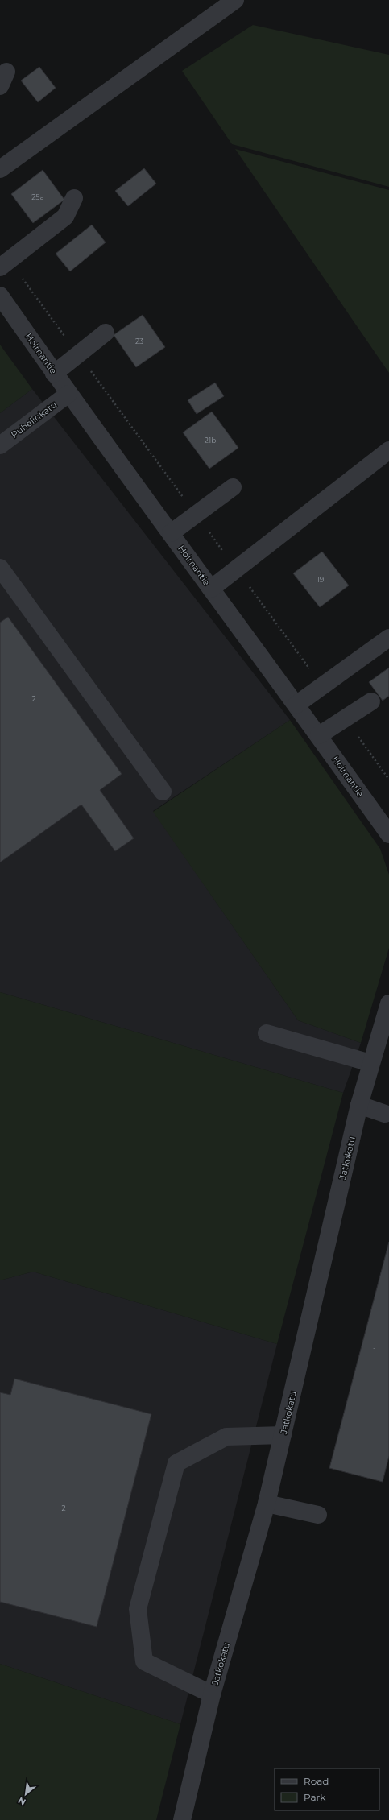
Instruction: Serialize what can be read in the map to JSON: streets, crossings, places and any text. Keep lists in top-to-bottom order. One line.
{"streets":{"street":["Holmantie","Puhelinkatu","Jatkokatu"]},"crossings":[["Holmantie","Puhelinkatu"]],"house_numbers":["25a","23","21b","19","2","1","2"],"legend":["Road","Park"],"north":"bottom left"}
